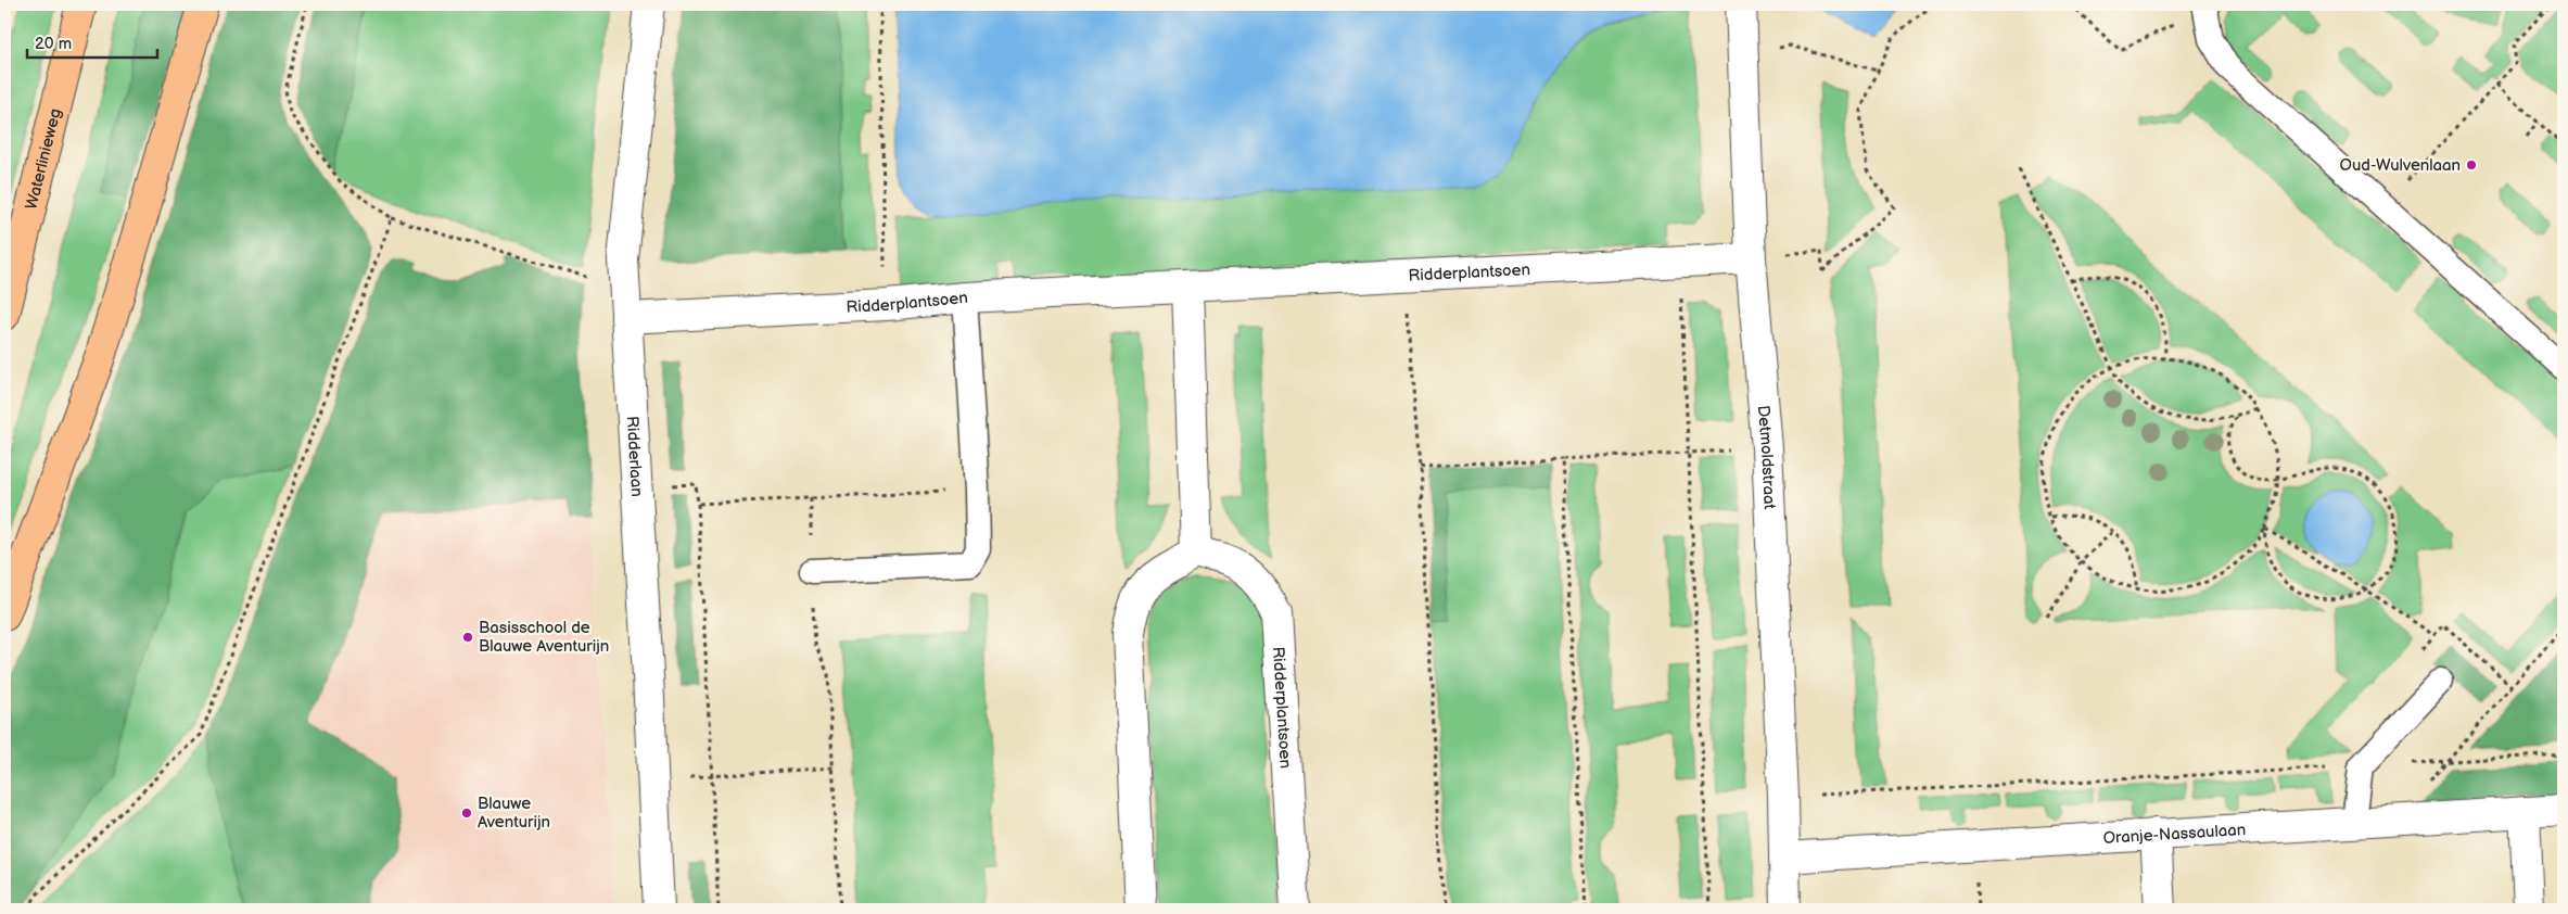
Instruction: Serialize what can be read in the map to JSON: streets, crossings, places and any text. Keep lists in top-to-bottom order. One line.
{"streets":{"main road":["Waterlinieweg"],"street":["Ridderplantsoen","Ridderlaan","Detmoldstraat","Oranje-Nassaulaan"]},"crossings":[["Ridderplantsoen","Ridderlaan"],["Ridderplantsoen","Detmoldstraat"],["Detmoldstraat","Oranje-Nassaulaan"]],"places":["Oud-Wulvenlaan","Basisschool de Blauwe Aventurijn","Blauwe Aventurijn"],"scale_bar":"20 m"}
